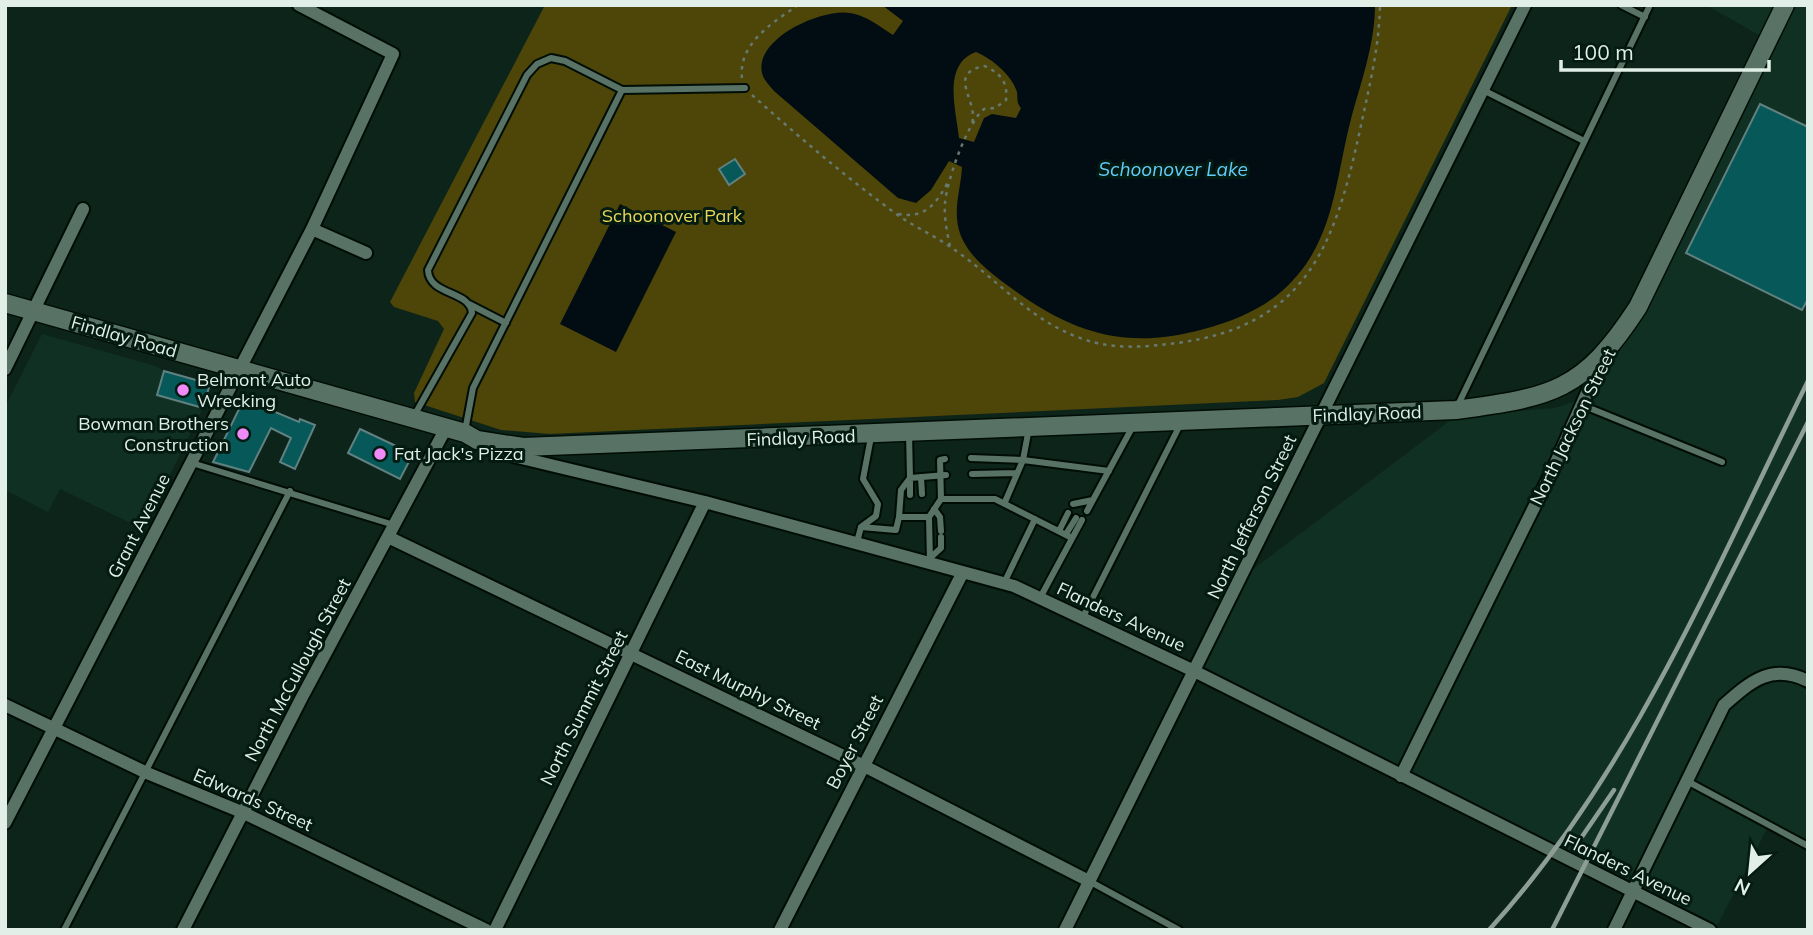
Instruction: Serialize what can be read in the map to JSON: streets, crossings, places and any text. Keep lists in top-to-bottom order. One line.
{"streets":{"main road":["Findlay Road","North Jackson Street"],"street":["North Jefferson Street","Grant Avenue","Flanders Avenue","North McCullough Street","East Murphy Street","North Summit Street","Boyer Street","Edwards Street"]},"crossings":[["Findlay Road","North Jackson Street"],["Findlay Road","North Jefferson Street"],["Findlay Road","Grant Avenue"],["Findlay Road","Flanders Avenue"],["Findlay Road","North McCullough Street"],["North Jackson Street","Flanders Avenue"],["North Jefferson Street","Flanders Avenue"],["North Jefferson Street","East Murphy Street"],["Grant Avenue","Edwards Street"],["Flanders Avenue","North Summit Street"],["Flanders Avenue","Boyer Street"],["North McCullough Street","East Murphy Street"],["North McCullough Street","Edwards Street"],["East Murphy Street","North Summit Street"],["East Murphy Street","Boyer Street"]],"water":["Schoonover Lake"],"parks":["Schoonover Park"],"places":["Belmont Auto Wrecking","Bowman Brothers Construction","Fat Jack's Pizza"],"scale_bar":"100 m","north":"bottom left"}
